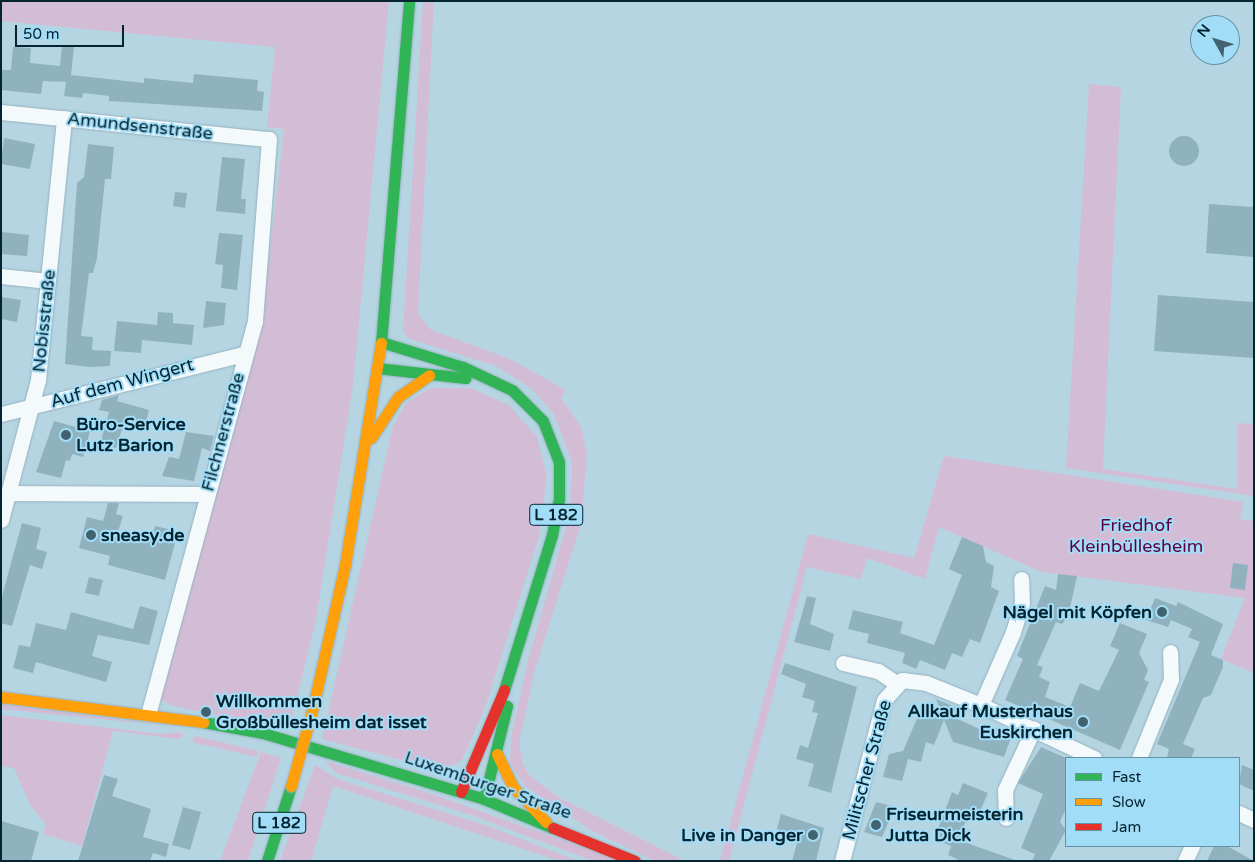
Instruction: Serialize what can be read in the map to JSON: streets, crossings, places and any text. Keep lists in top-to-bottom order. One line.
{"streets":{"main road":["L 182","Luxemburger Straße"],"street":["Amundsenstraße","Nobisstraße","Auf dem Wingert","Filchnerstraße","Militscher Straße"]},"crossings":[["Amundsenstraße","Nobisstraße"],["Amundsenstraße","Filchnerstraße"],["Nobisstraße","Auf dem Wingert"],["Auf dem Wingert","Filchnerstraße"],["Filchnerstraße","Luxemburger Straße"],["L 182","Luxemburger Straße"]],"parks":["Friedhof Kleinbüllesheim"],"places":["Büro-Service Lutz Barion","sneasy.de","Nägel mit Köpfen","Willkommen Großbüllesheim dat isset","Allkauf Musterhaus Euskirchen","Friseurmeisterin Jutta Dick","Live in Danger"],"legend":["Fast","Slow","Jam"],"scale_bar":"50 m","north":"top left"}
